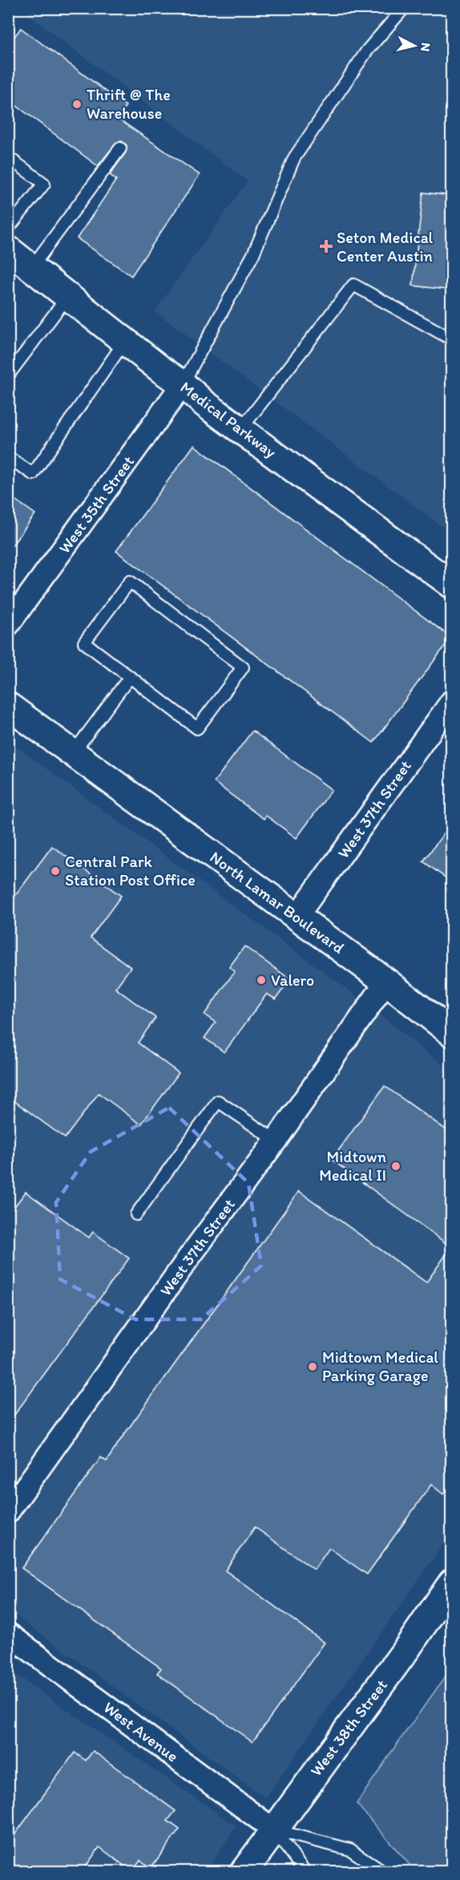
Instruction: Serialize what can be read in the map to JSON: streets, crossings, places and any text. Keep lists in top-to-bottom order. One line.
{"streets":{"main road":["Medical Parkway","North Lamar Boulevard","West 38th Street"],"street":["West 35th Street","West 37th Street","West Avenue"]},"crossings":[["Medical Parkway","West 35th Street"],["West 37th Street","North Lamar Boulevard"],["West 38th Street","West Avenue"]],"places":{"other":["Thrift @ The Warehouse","Central Park Station Post Office","Valero","Midtown Medical II","Midtown Medical Parking Garage"],"health":["Seton Medical Center Austin"]},"north":"right"}
